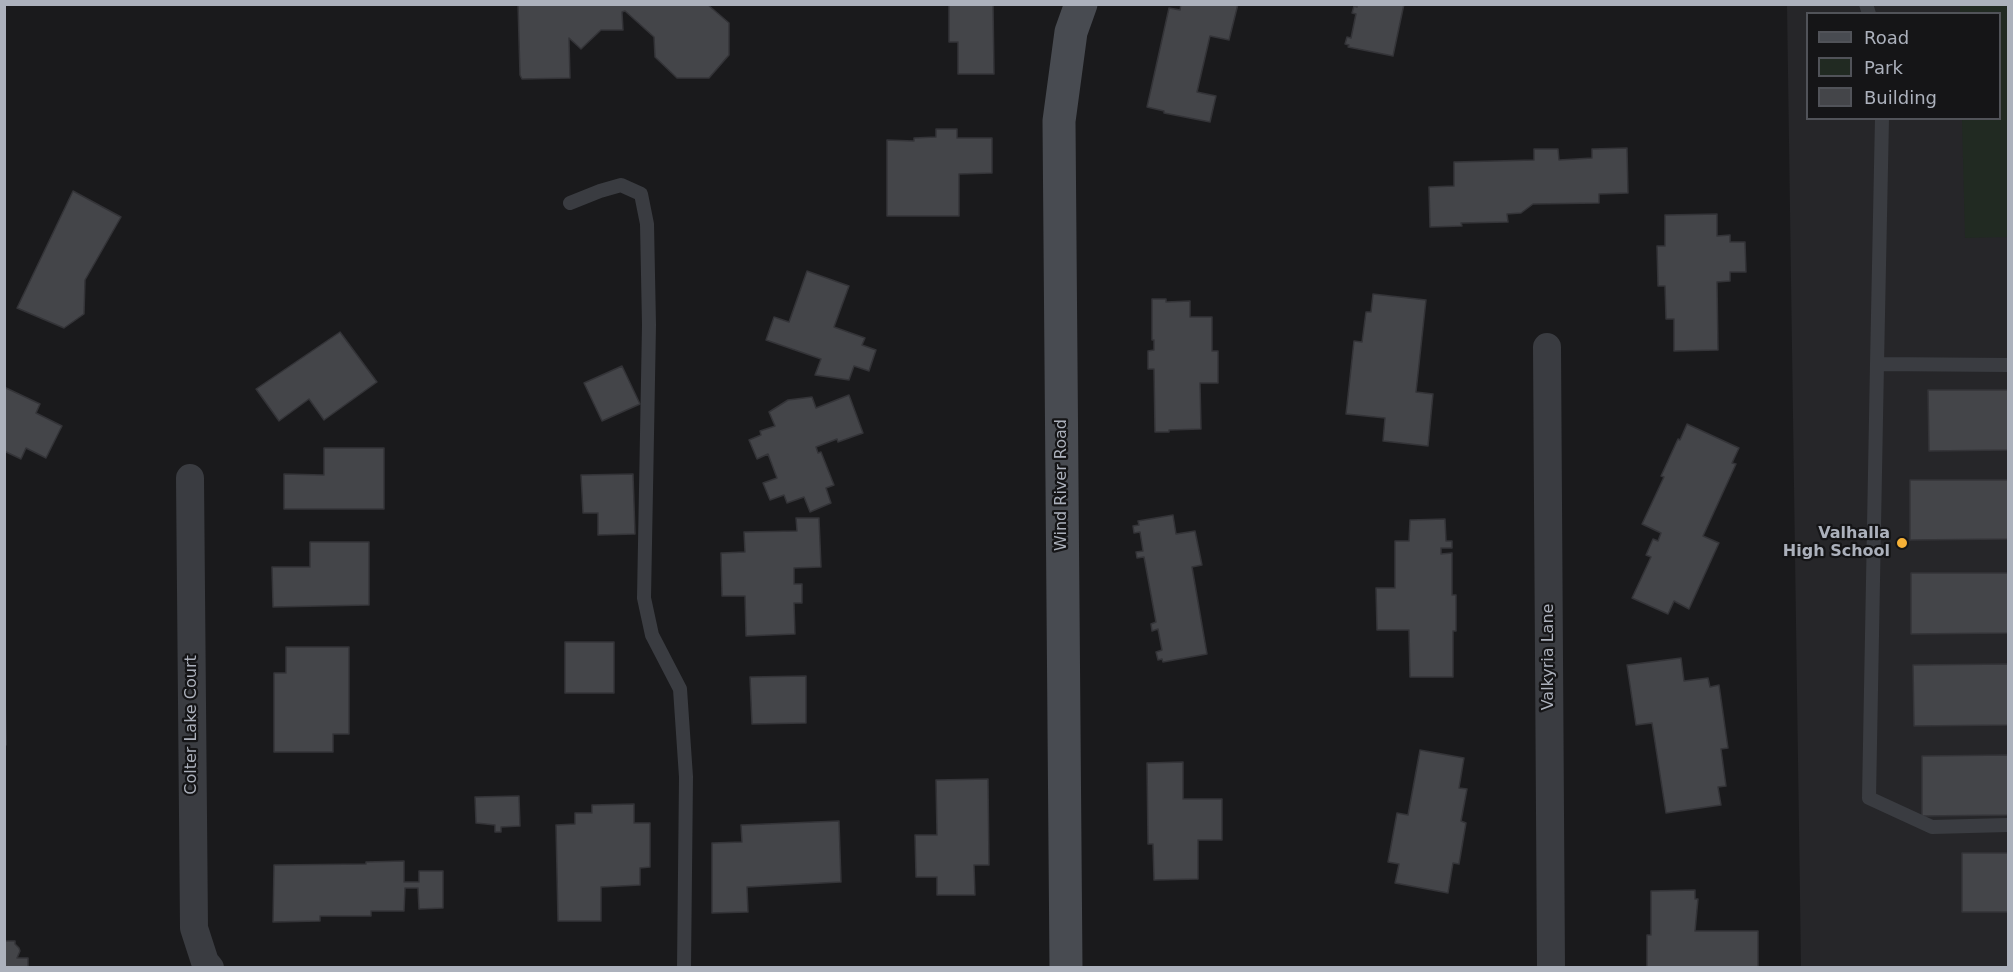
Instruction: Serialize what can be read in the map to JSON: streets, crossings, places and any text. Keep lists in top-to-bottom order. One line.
{"streets":{"street":["Wind River Road","Valkyria Lane","Colter Lake Court"]},"places":["Valhalla High School"],"legend":["Road","Park","Building"]}
